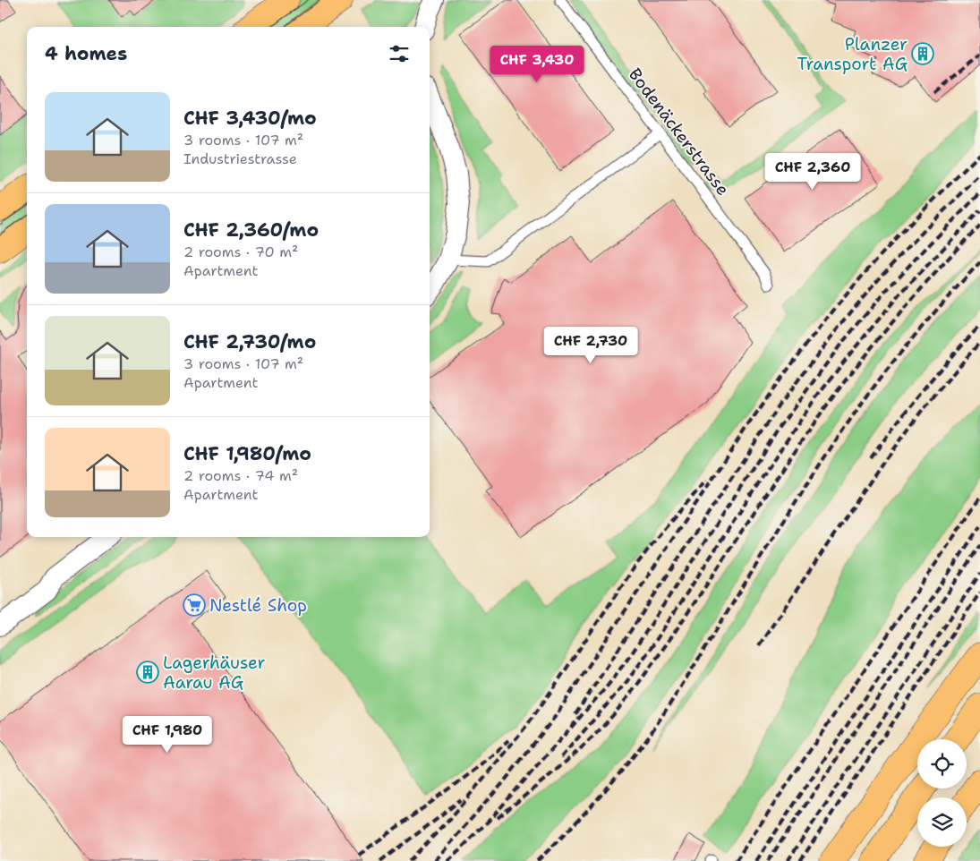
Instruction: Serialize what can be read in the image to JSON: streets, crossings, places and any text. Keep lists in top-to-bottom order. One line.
{"streets":{"lane":["Bodenäckerstrasse"]},"places":{"building":["Planzer Transport AG","Lagerhäuser Aarau AG"],"supermarket":["Nestlé Shop"]},"page":{"heading":"4 homes","price":["CHF 3,430","CHF 2,360","CHF 2,730","CHF 1,980"],"list":[{"name":"CHF 3,430/mo","note":"3 rooms · 107 m² · Industriestrasse"},{"name":"CHF 2,360/mo","note":"2 rooms · 70 m² · Apartment"},{"name":"CHF 2,730/mo","note":"3 rooms · 107 m² · Apartment"},{"name":"CHF 1,980/mo","note":"2 rooms · 74 m² · Apartment"}]}}
